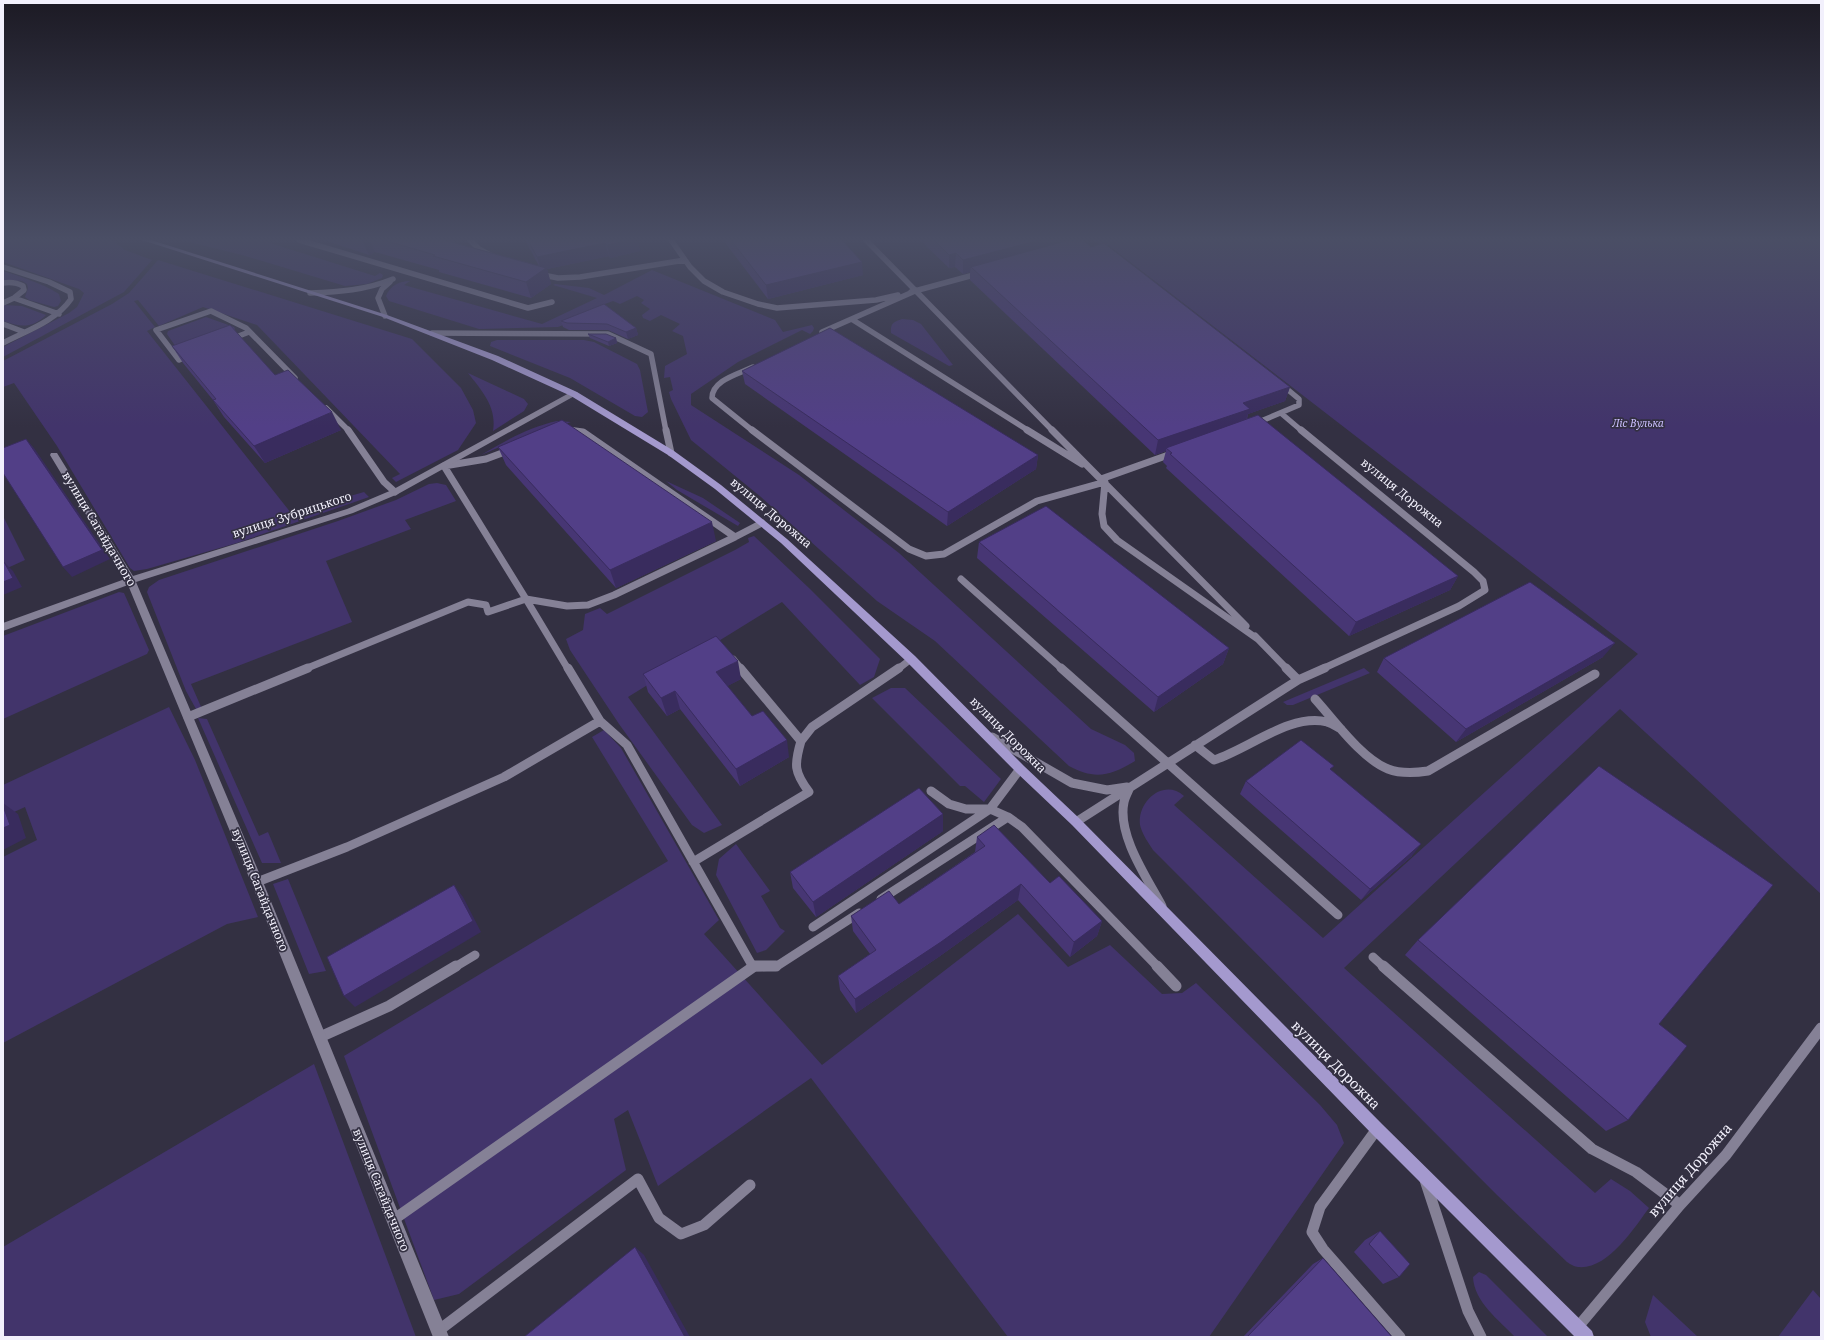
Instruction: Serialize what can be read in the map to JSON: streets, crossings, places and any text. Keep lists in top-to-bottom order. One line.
{"streets":{"main road":["вулиця Дорожна"],"street":["вулиця Зубрицького","вулиця Сагайдачного"]},"crossings":[["вулиця Дорожна","вулиця Зубрицького"],["вулиця Зубрицького","вулиця Сагайдачного"]],"parks":["Ліс Вулька"]}
